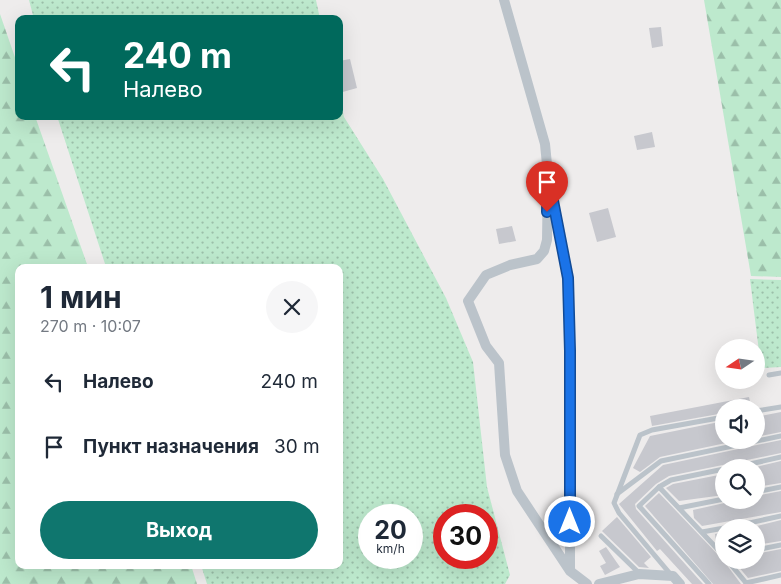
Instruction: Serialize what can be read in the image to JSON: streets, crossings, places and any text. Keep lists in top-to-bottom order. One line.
{"north":"left","page":{"turn":["240 m","Налево"],"heading":["1 мин","270 m · 10:07"],"list":[{"name":"Налево","value":"240 m"},{"name":"Пункт назначения","value":"30 m"}],"buttons":"Выход","speed":"20 km/h","limit":"30"}}
